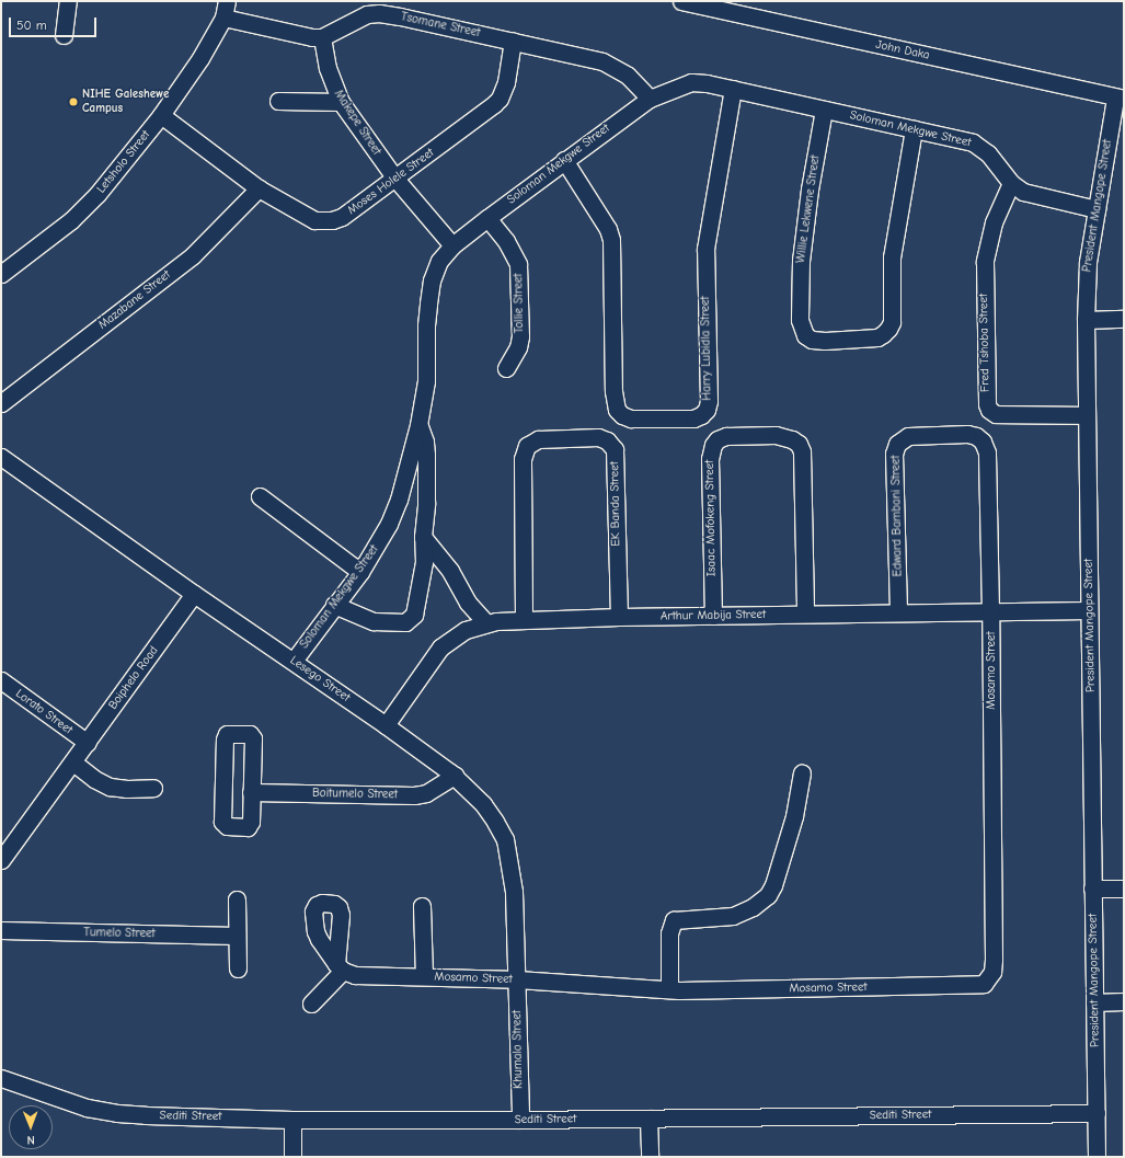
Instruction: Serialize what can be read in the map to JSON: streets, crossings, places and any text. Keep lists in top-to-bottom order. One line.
{"streets":{"street":["Tsomane Street","John Daka","Makepe Street","Soloman Mekgwe Street","Letsholo Street","Moses Holele Street","President Mangope Street","Willie Lekwene Street","Mazabane Street","Tollie Street","Fred Tshoba Street","Harry Lubidla Street","EK Banda Street","Edward Bambani Street","Isaac Mofokeng Street","Arthur Mabija Street","Mosamo Street","Boiphelo Road","Lesego Street","Lorato Street","Boitumelo Street","Tumelo Street","Khumalo Street","Sediti Street"]},"crossings":[["Tsomane Street","Makepe Street"],["Tsomane Street","Soloman Mekgwe Street"],["Tsomane Street","Moses Holele Street"],["John Daka","President Mangope Street"],["Makepe Street","Soloman Mekgwe Street"],["Makepe Street","Moses Holele Street"],["Soloman Mekgwe Street","President Mangope Street"],["Soloman Mekgwe Street","Willie Lekwene Street"],["Soloman Mekgwe Street","Tollie Street"],["Soloman Mekgwe Street","Fred Tshoba Street"],["Soloman Mekgwe Street","Harry Lubidla Street"],["Soloman Mekgwe Street","Lesego Street"],["Letsholo Street","Moses Holele Street"],["Moses Holele Street","Mazabane Street"],["President Mangope Street","Fred Tshoba Street"],["President Mangope Street","Arthur Mabija Street"],["President Mangope Street","Sediti Street"],["EK Banda Street","Arthur Mabija Street"],["Edward Bambani Street","Arthur Mabija Street"],["Edward Bambani Street","Mosamo Street"],["Isaac Mofokeng Street","Arthur Mabija Street"],["Arthur Mabija Street","Mosamo Street"],["Arthur Mabija Street","Lesego Street"],["Mosamo Street","Lesego Street"],["Mosamo Street","Khumalo Street"],["Boiphelo Road","Lesego Street"],["Boiphelo Road","Lorato Street"],["Lesego Street","Boitumelo Street"],["Lesego Street","Khumalo Street"],["Khumalo Street","Sediti Street"]],"places":["NIHE Galeshewe Campus"],"scale_bar":"50 m","north":"bottom"}
